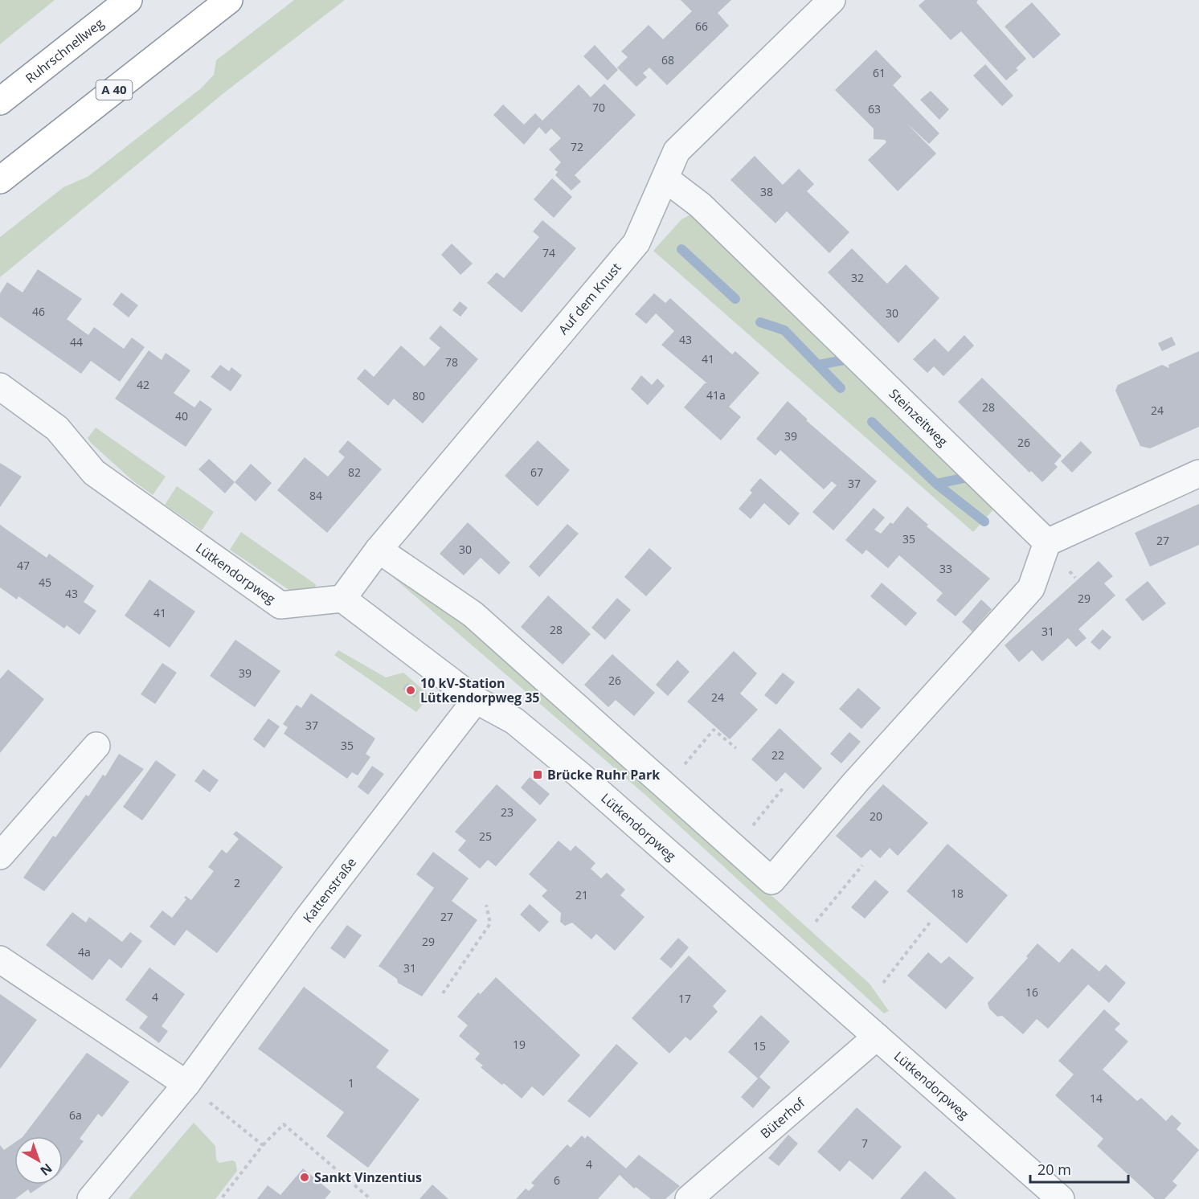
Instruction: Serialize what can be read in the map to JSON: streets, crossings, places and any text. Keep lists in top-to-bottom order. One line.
{"streets":{"highway":["Ruhrschnellweg","A 40"],"street":["Auf dem Knust","Steinzeitweg","Lütkendorpweg","Kattenstraße","Büterhof"]},"crossings":[["Auf dem Knust","Steinzeitweg"],["Auf dem Knust","Lütkendorpweg"],["Lütkendorpweg","Kattenstraße"],["Lütkendorpweg","Büterhof"]],"places":{"other":["10 kV-Station Lütkendorpweg 35","Sankt Vinzentius"],"transit":["Brücke Ruhr Park"]},"house_numbers":["66","68","61","70","63","72","38","74","32","46","30","43","44","41","78","42","41a","80","28","24","40","39","26","82","67","37","84","35","27","30","47","33","45","43","29","41","28","31","39","26","24","37","35","22","23","20","25","2","18","21","27","29","4a","31","16","4","17","19","15","1","14","6a","7","4","6"],"scale_bar":"20 m","north":"bottom right"}
